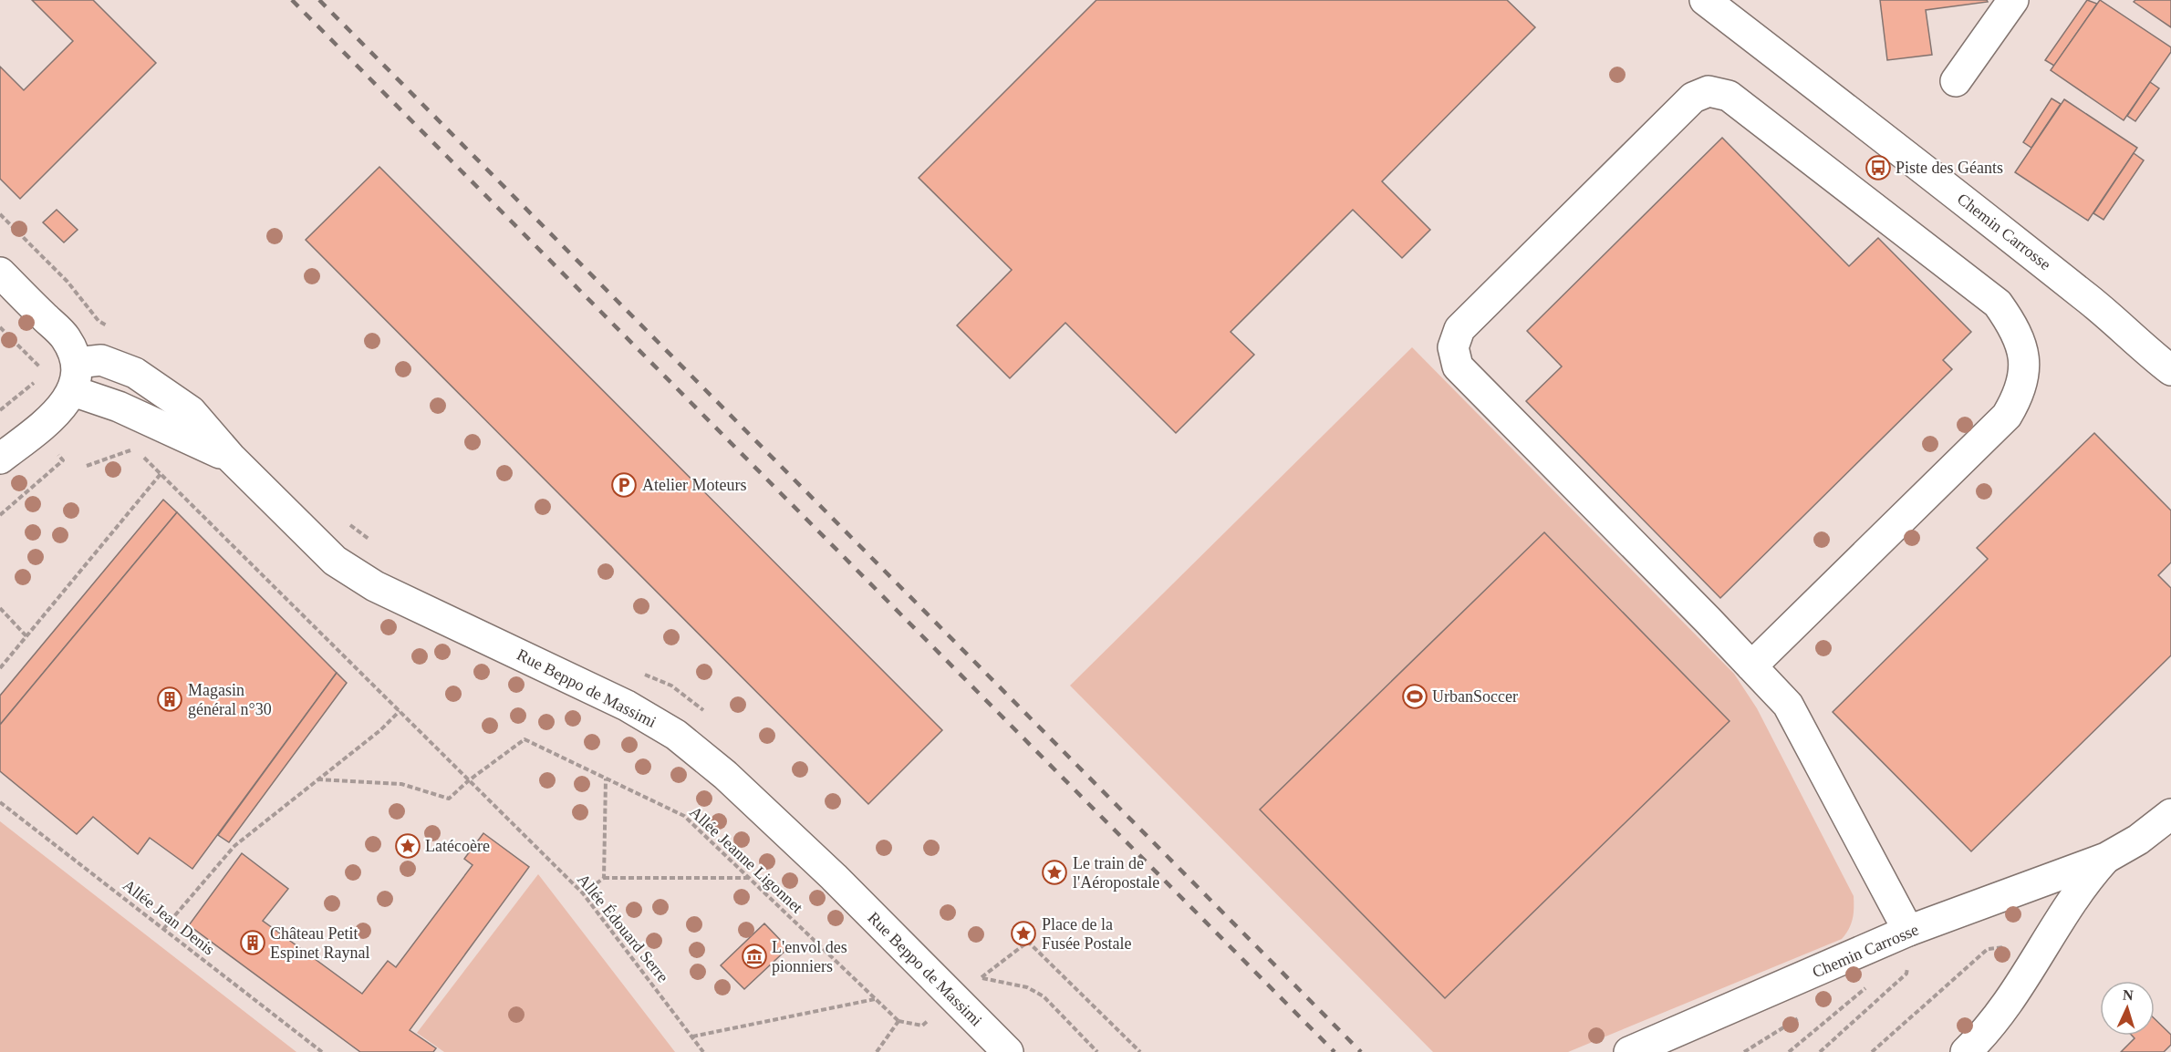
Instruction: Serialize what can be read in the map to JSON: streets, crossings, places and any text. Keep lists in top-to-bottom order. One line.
{"streets":{"street":["Chemin Carrosse","Rue Beppo de Massimi"],"path":["Allée Jeanne Ligonnet","Allée Jean Denis","Allée Édouard Serre"]},"crossings":[["Allée Jeanne Ligonnet","Allée Édouard Serre"]],"places":{"bus stop":["Piste des Géants"],"parking":["Atelier Moteurs"],"sports":["UrbanSoccer"],"building":["Magasin général n°30","Château Petit Espinet Raynal"],"place":["Latécoère","Le train de l'Aéropostale","Place de la Fusée Postale"],"museum":["L'envol des pionniers"]},"north":"top"}
